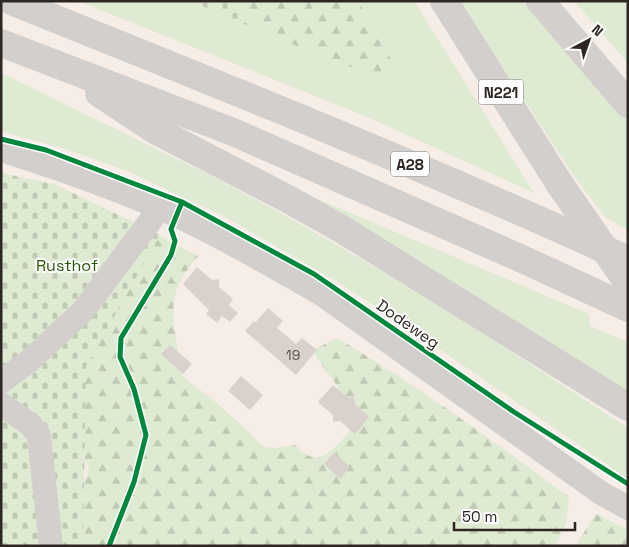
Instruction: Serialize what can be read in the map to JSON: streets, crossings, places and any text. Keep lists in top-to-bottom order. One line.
{"streets":{"main road":["N221","A28"],"street":["Dodeweg"]},"parks":["Rusthof"],"house_numbers":["19"],"scale_bar":"50 m","north":"top right"}
